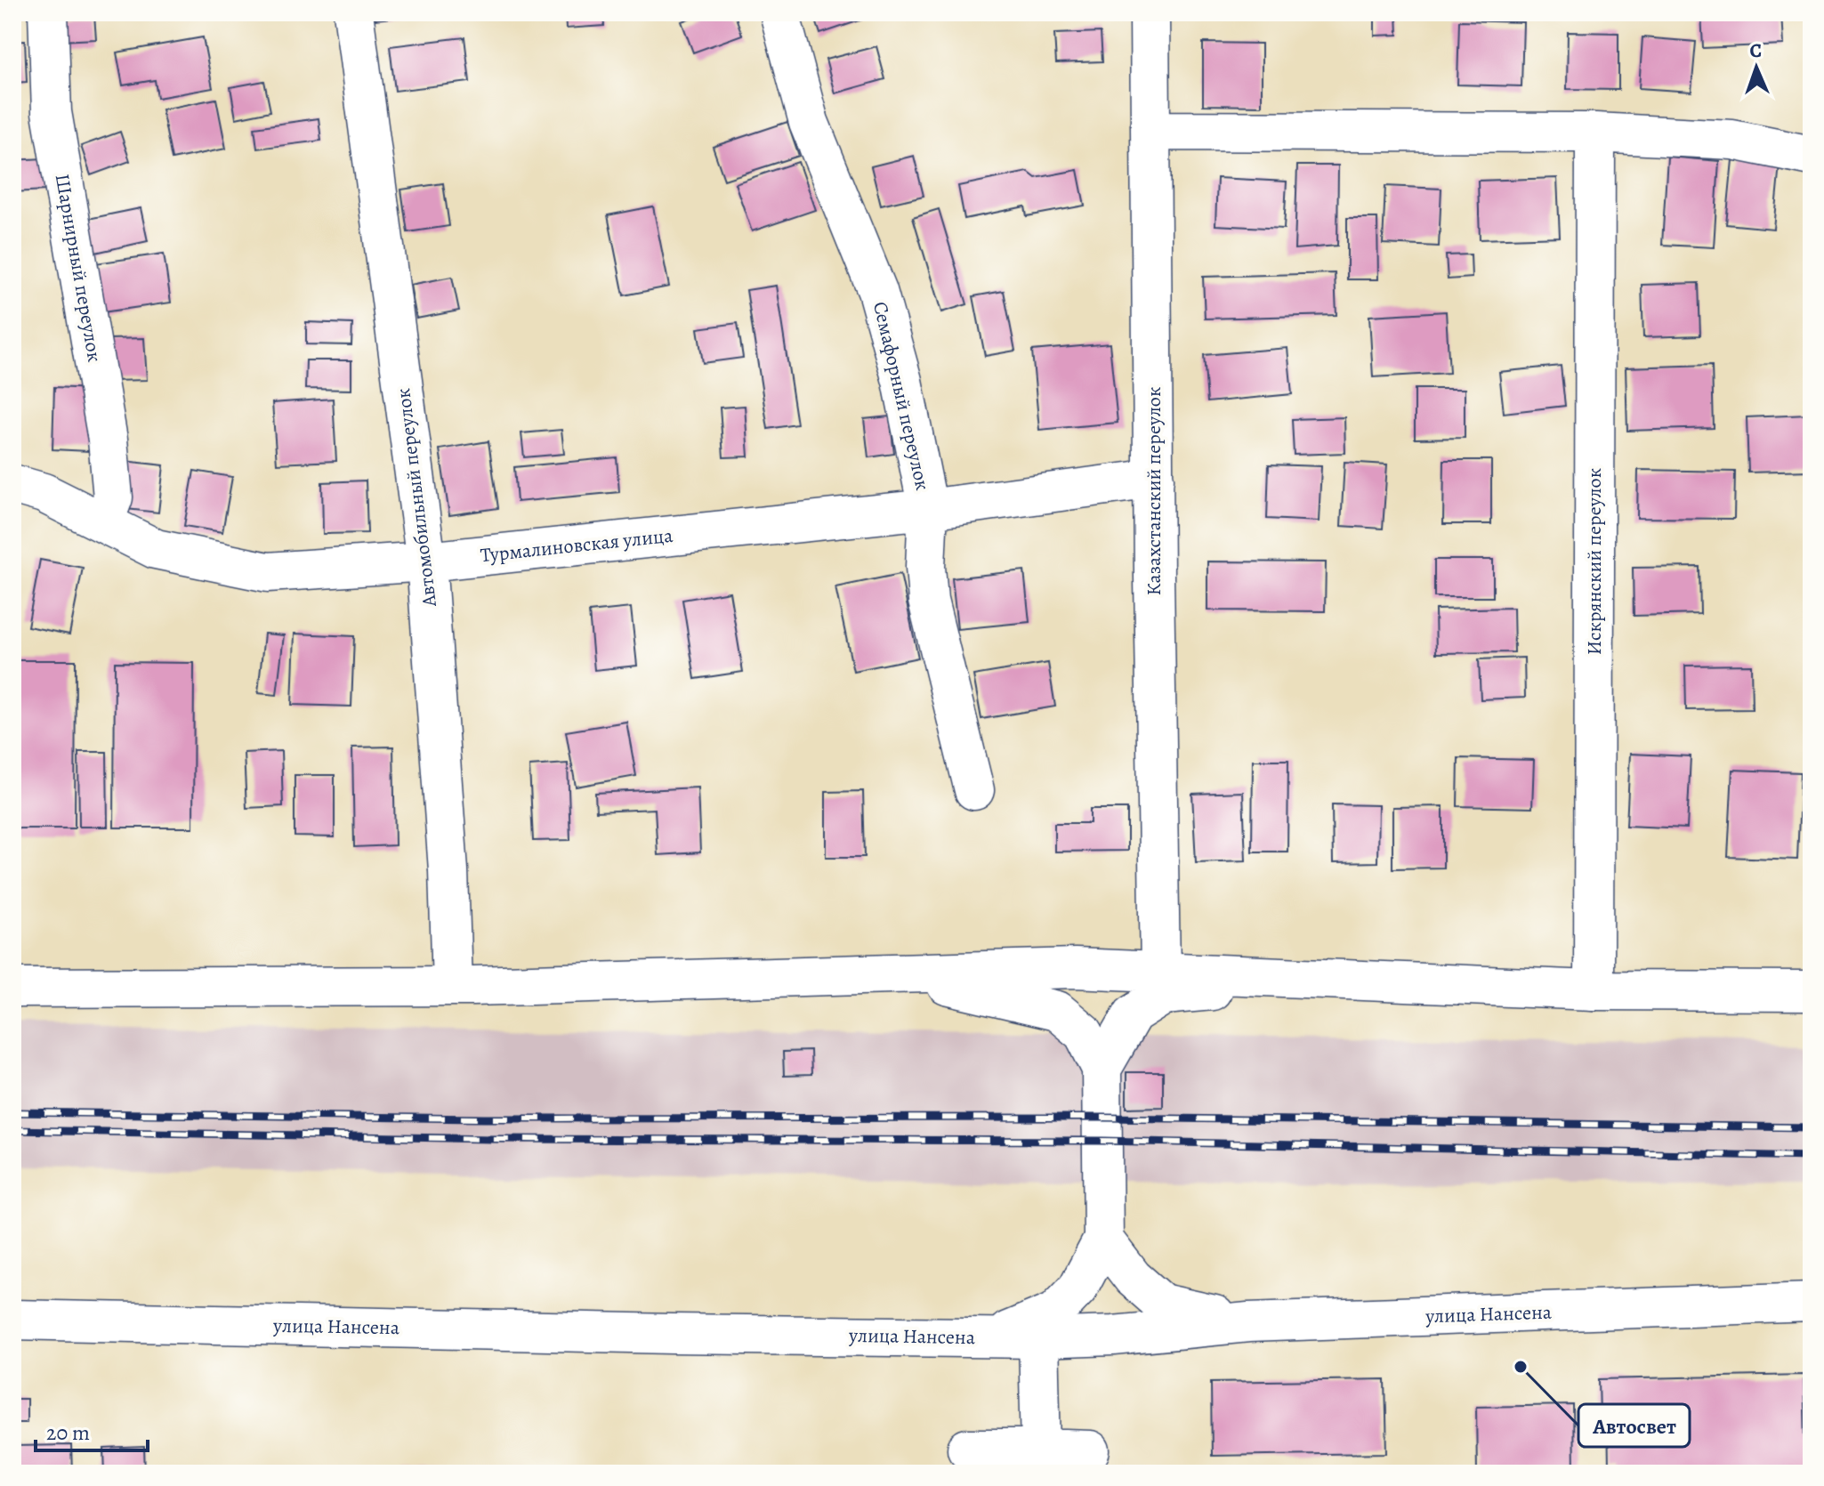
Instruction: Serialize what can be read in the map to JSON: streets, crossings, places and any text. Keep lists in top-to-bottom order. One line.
{"streets":{"street":["Шарнирный переулок","Семафорный переулок","Казахстанский переулок","Автомобильный переулок","Турмалиновская улица","Искрянский переулок","улица Нансена"]},"crossings":[["Шарнирный переулок","Турмалиновская улица"],["Семафорный переулок","Турмалиновская улица"],["Казахстанский переулок","Турмалиновская улица"],["Автомобильный переулок","Турмалиновская улица"]],"places":["Автосвет"],"scale_bar":"20 m","north":"top"}
